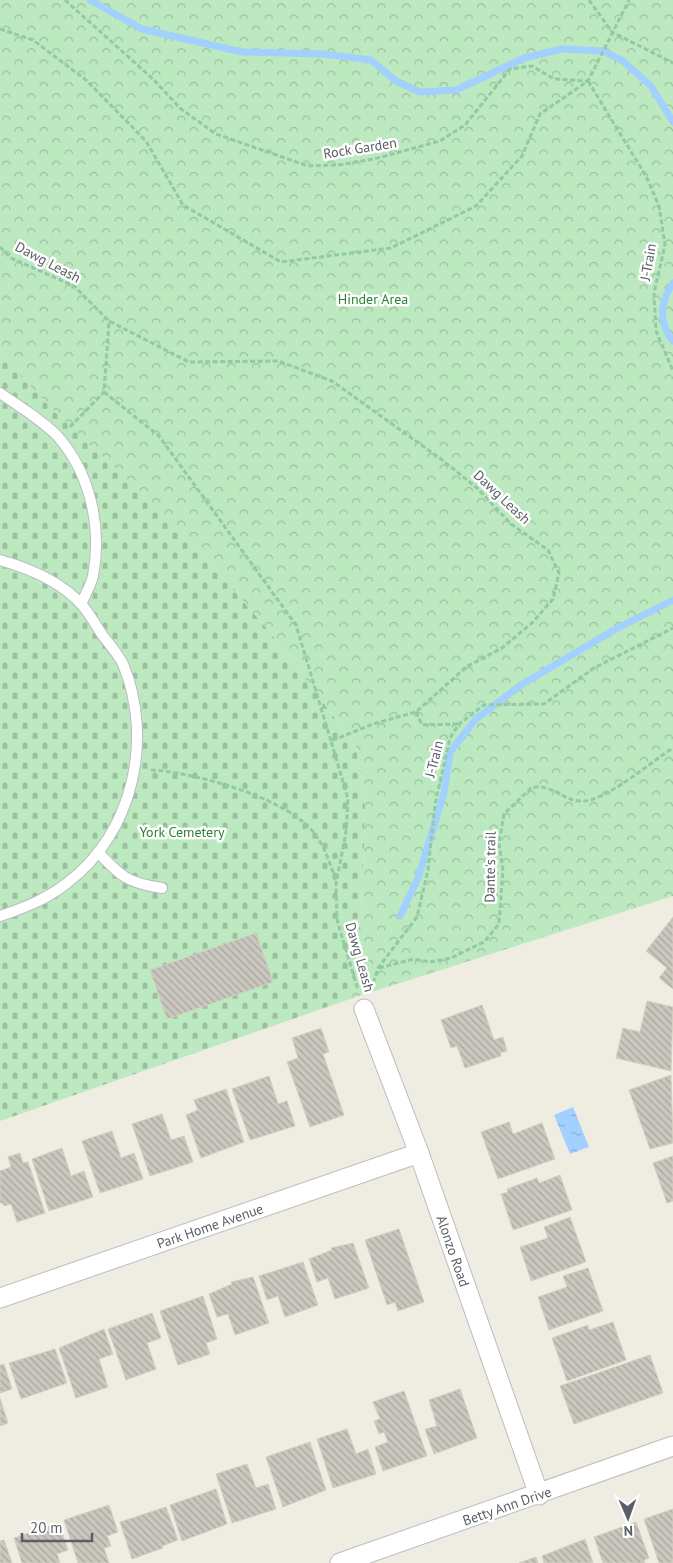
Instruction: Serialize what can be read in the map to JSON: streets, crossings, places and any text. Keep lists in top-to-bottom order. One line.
{"streets":{"street":["Park Home Avenue","Alonzo Road","Betty Ann Drive"],"path":["Rock Garden","Dawg Leash","J-Train","Dante's trail"]},"crossings":[["Rock Garden","J-Train"],["Dawg Leash","Alonzo Road"],["J-Train","Dante's trail"],["Park Home Avenue","Alonzo Road"],["Alonzo Road","Betty Ann Drive"]],"parks":["Hinder Area","York Cemetery"],"scale_bar":"20 m","north":"bottom"}
